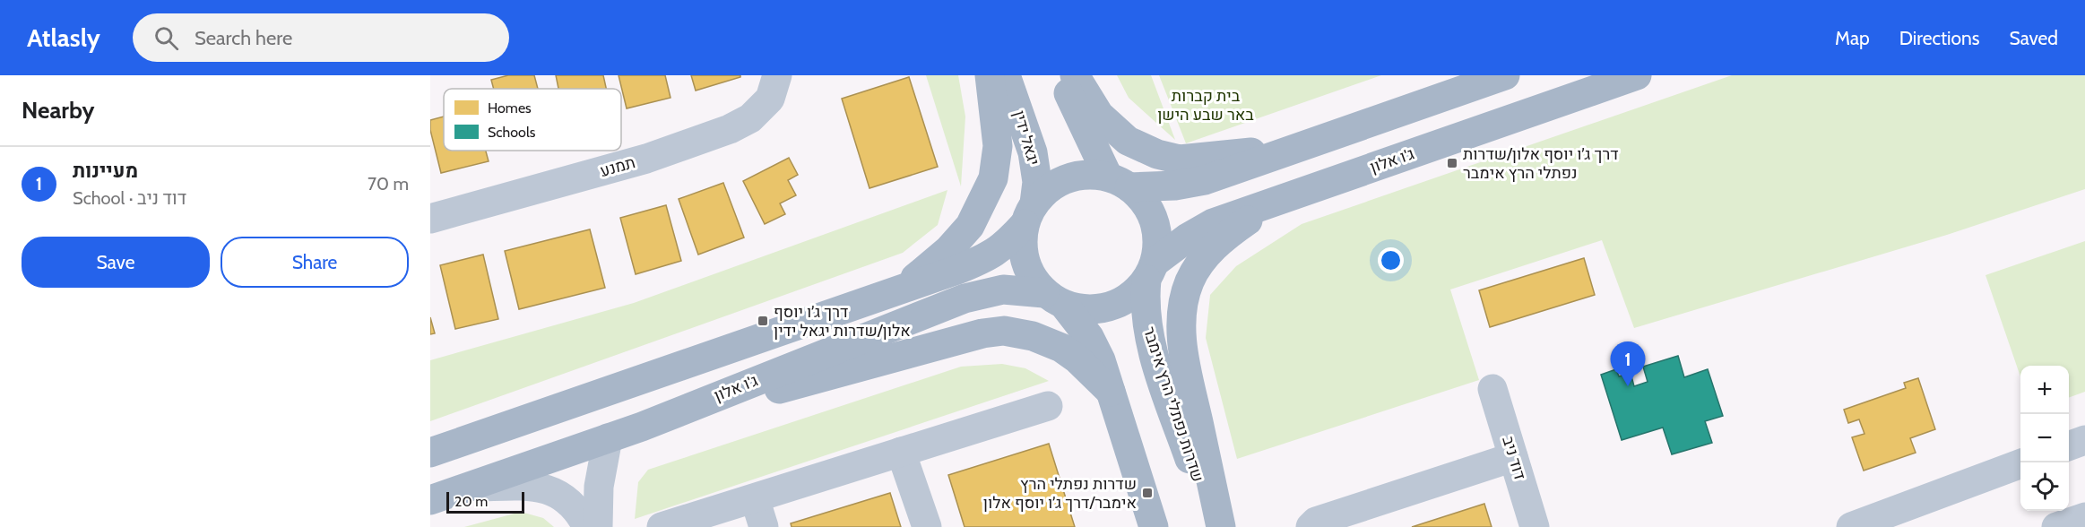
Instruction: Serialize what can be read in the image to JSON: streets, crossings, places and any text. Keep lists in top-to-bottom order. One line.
{"streets":{"main road":["יגאל ידין","ג'ו אלון","שדרות נפתלי הרץ אימבר"],"street":["תמנע","דוד ניב"]},"crossings":[["יגאל ידין","ג'ו אלון"],["יגאל ידין","שדרות נפתלי הרץ אימבר"],["ג'ו אלון","שדרות נפתלי הרץ אימבר"]],"parks":["בית קברות באר שבע הישן"],"places":{"transit":["דרך ג׳ו יוסף אלון/שדרות נפתלי הרץ אימבר","דרך ג׳ו יוסף אלון/שדרות יגאל ידין","שדרות נפתלי הרץ אימבר/דרך ג׳ו יוסף אלון"]},"legend":["Homes","Schools"],"scale_bar":"20 m","page":{"header":"Atlasly","search":"Search here","nav":["Map","Directions","Saved"],"heading":"Nearby","list":[{"mark":"1","name":"מעיינות","note":"School · דוד ניב","value":"70 m"}],"buttons":["Save","Share"],"pins":"1","map_buttons":["+","−"],"scale":"20 m"}}
